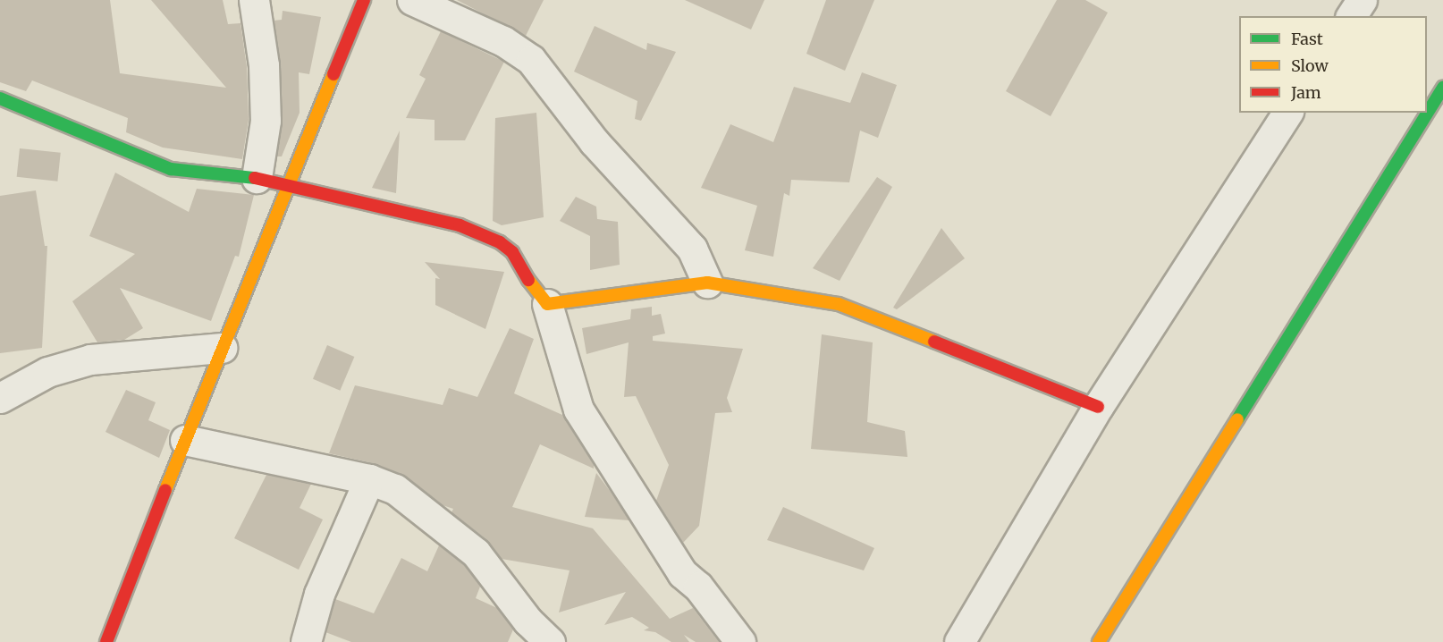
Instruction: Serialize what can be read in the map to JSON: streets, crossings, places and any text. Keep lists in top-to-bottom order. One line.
{"legend":["Fast","Slow","Jam"]}
